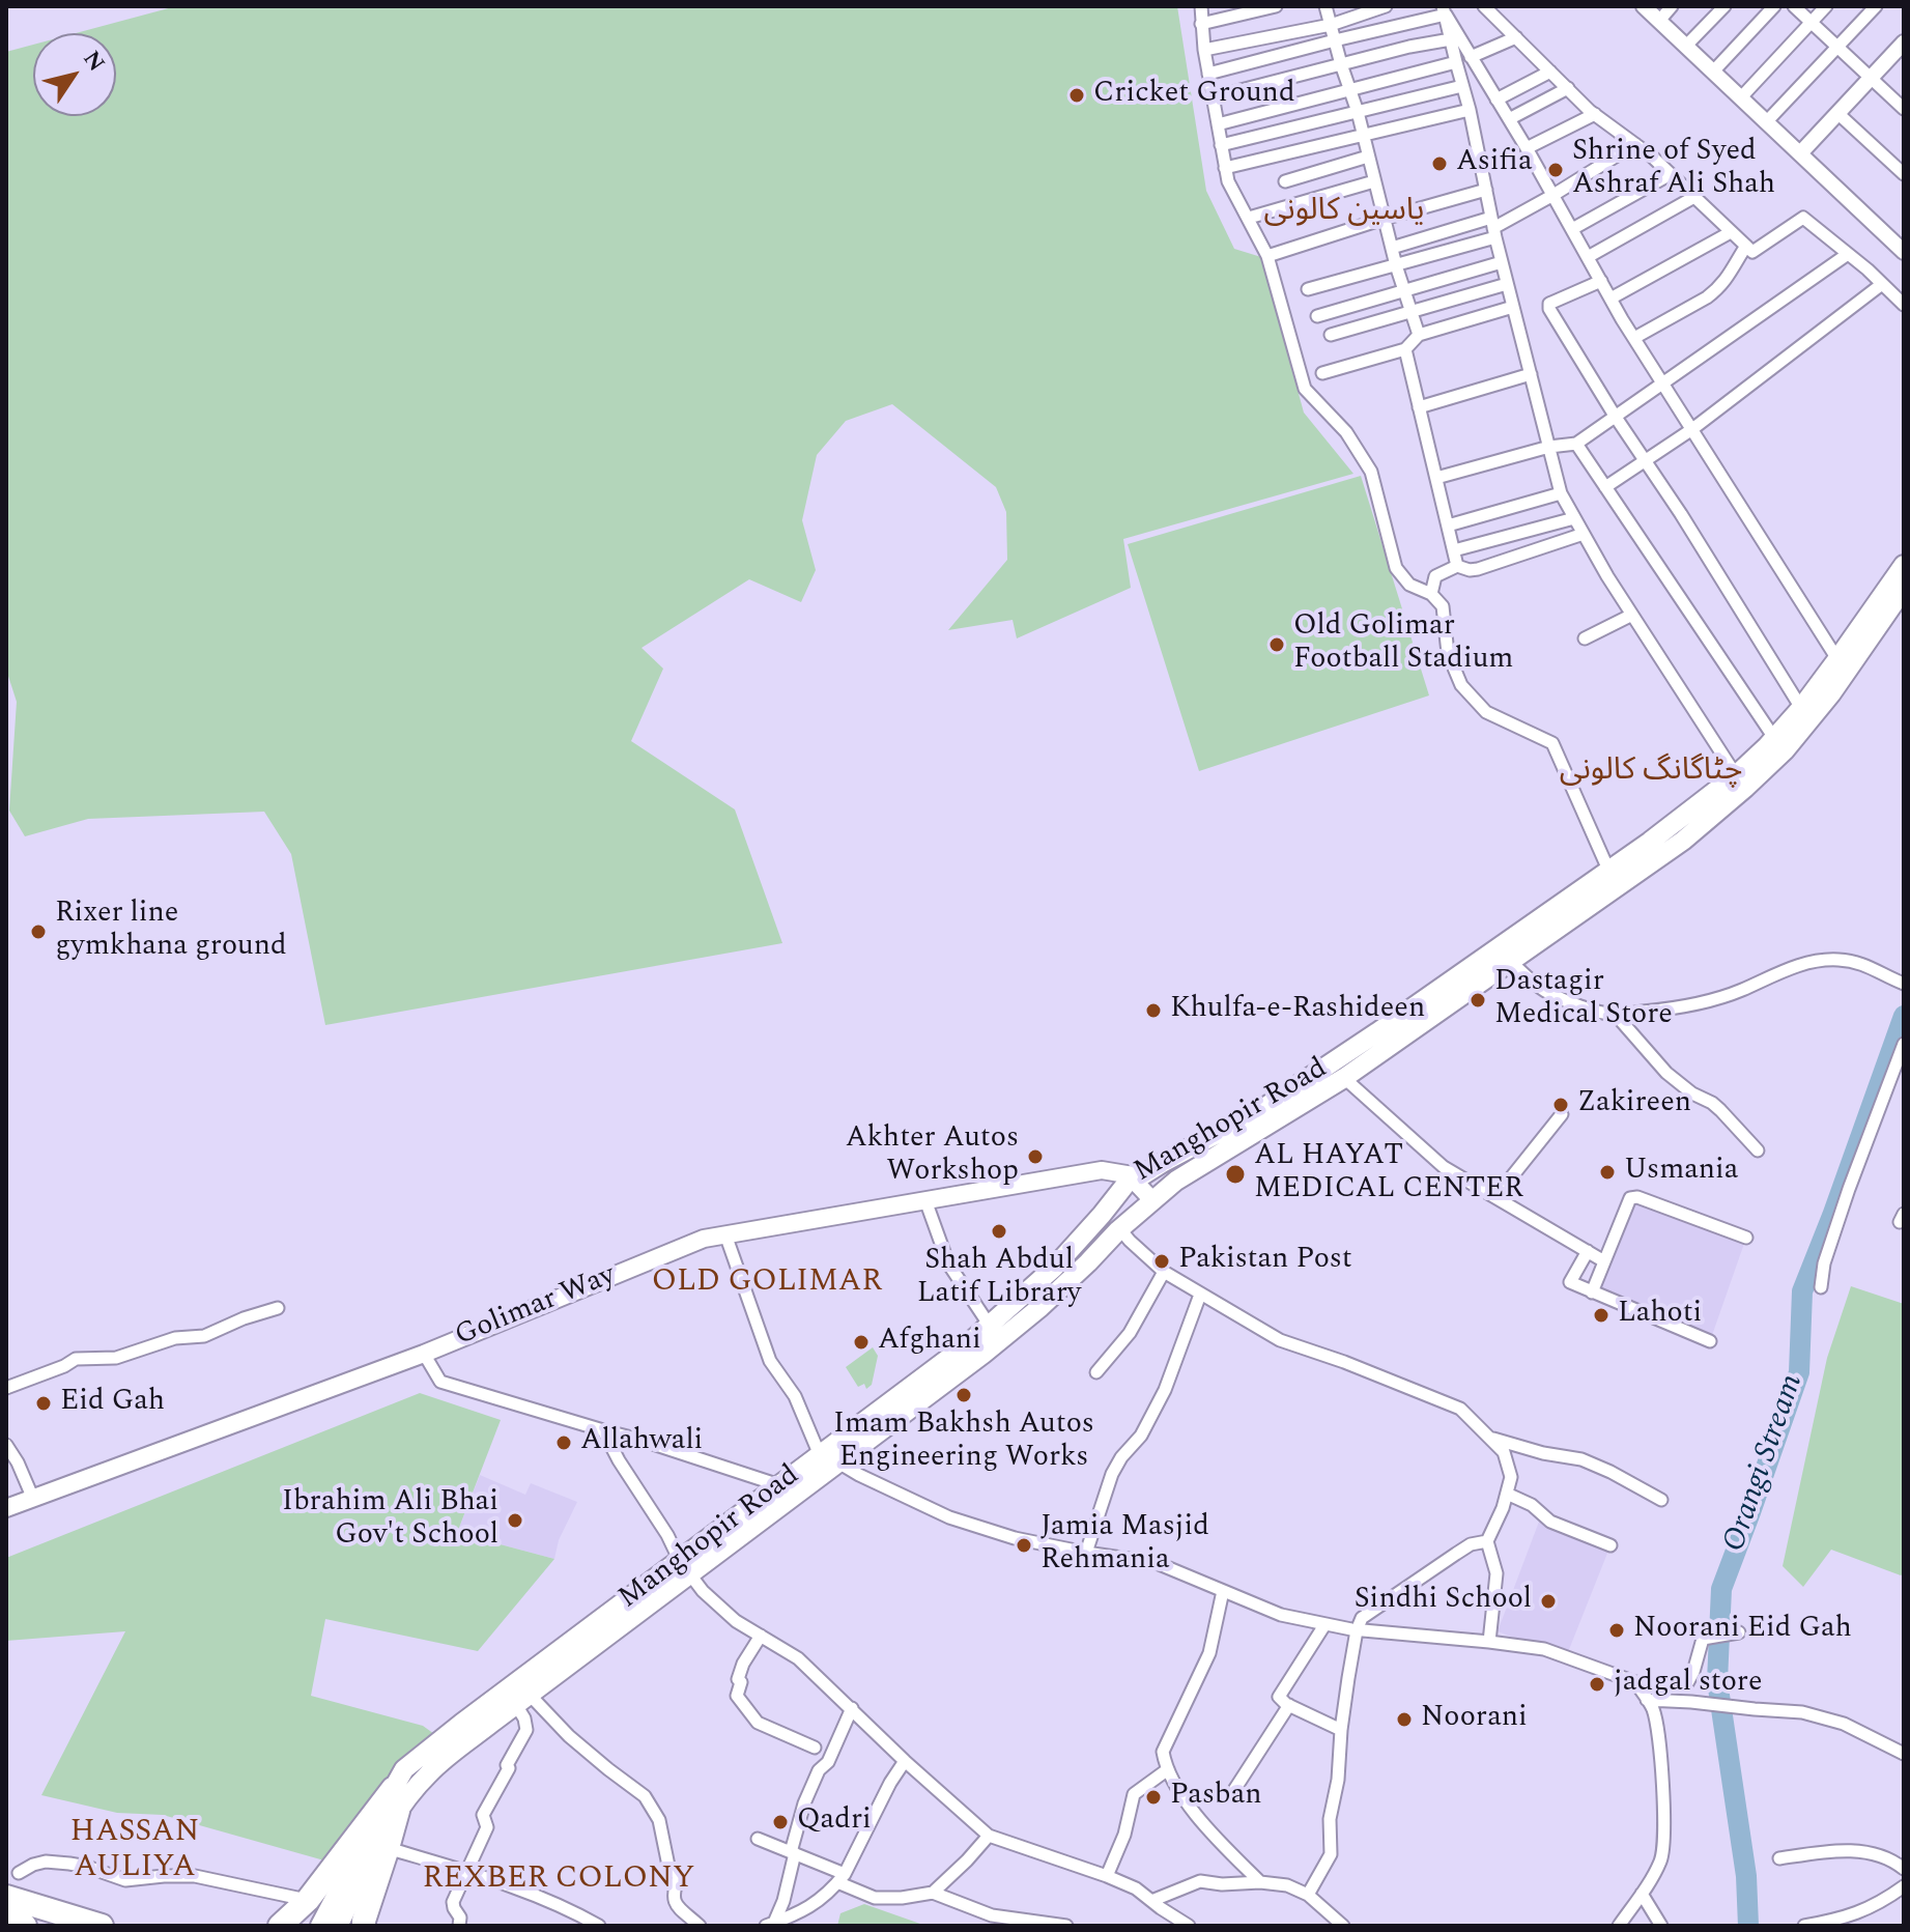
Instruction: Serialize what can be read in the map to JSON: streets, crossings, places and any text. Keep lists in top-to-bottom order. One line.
{"streets":{"main road":["Manghopir Road","Golimar Way"]},"crossings":[["Manghopir Road","Golimar Way"]],"districts":["یاسین کالونی","چٹاگانگ کالونی","OLD GOLIMAR","HASSAN AULIYA","REXBER COLONY"],"water":["Orangi Stream"],"places":["Cricket Ground","Asifia","Shrine of Syed Ashraf Ali Shah","Old Golimar Football Stadium","Rixer line gymkhana ground","Dastagir Medical Store","Khulfa-e-Rashideen","Zakireen","Akhter Autos Workshop","Usmania","AL HAYAT MEDICAL CENTER","Shah Abdul Latif Library","Pakistan Post","Lahoti","Afghani","Imam Bakhsh Autos Engineering Works","Eid Gah","Allahwali","Ibrahim Ali Bhai Gov't School","Jamia Masjid Rehmania","Sindhi School","Noorani Eid Gah","jadgal store","Noorani","Pasban","Qadri"],"north":"top right"}
